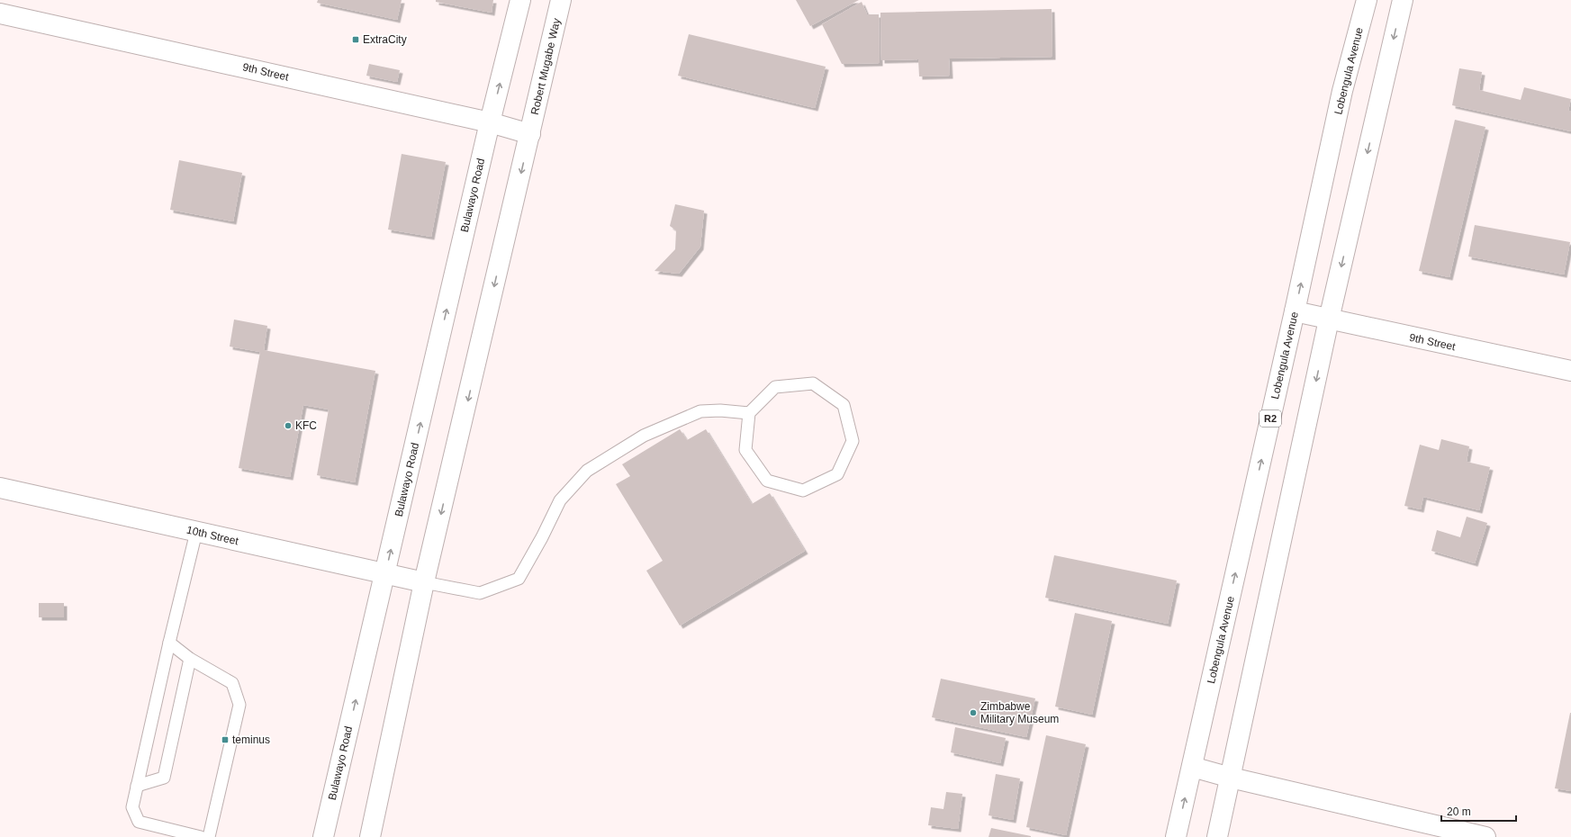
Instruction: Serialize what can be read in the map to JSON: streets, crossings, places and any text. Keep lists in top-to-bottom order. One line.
{"streets":{"main road":["Robert Mugabe Way","Lobengula Avenue","9th Street","Bulawayo Road","R2","10th Street"]},"crossings":[["Robert Mugabe Way","9th Street"],["Lobengula Avenue","9th Street"],["9th Street","Bulawayo Road"],["Bulawayo Road","10th Street"]],"places":{"transit":["ExtraCity","teminus"],"other":["KFC","Zimbabwe Military Museum"]},"scale_bar":"20 m"}
